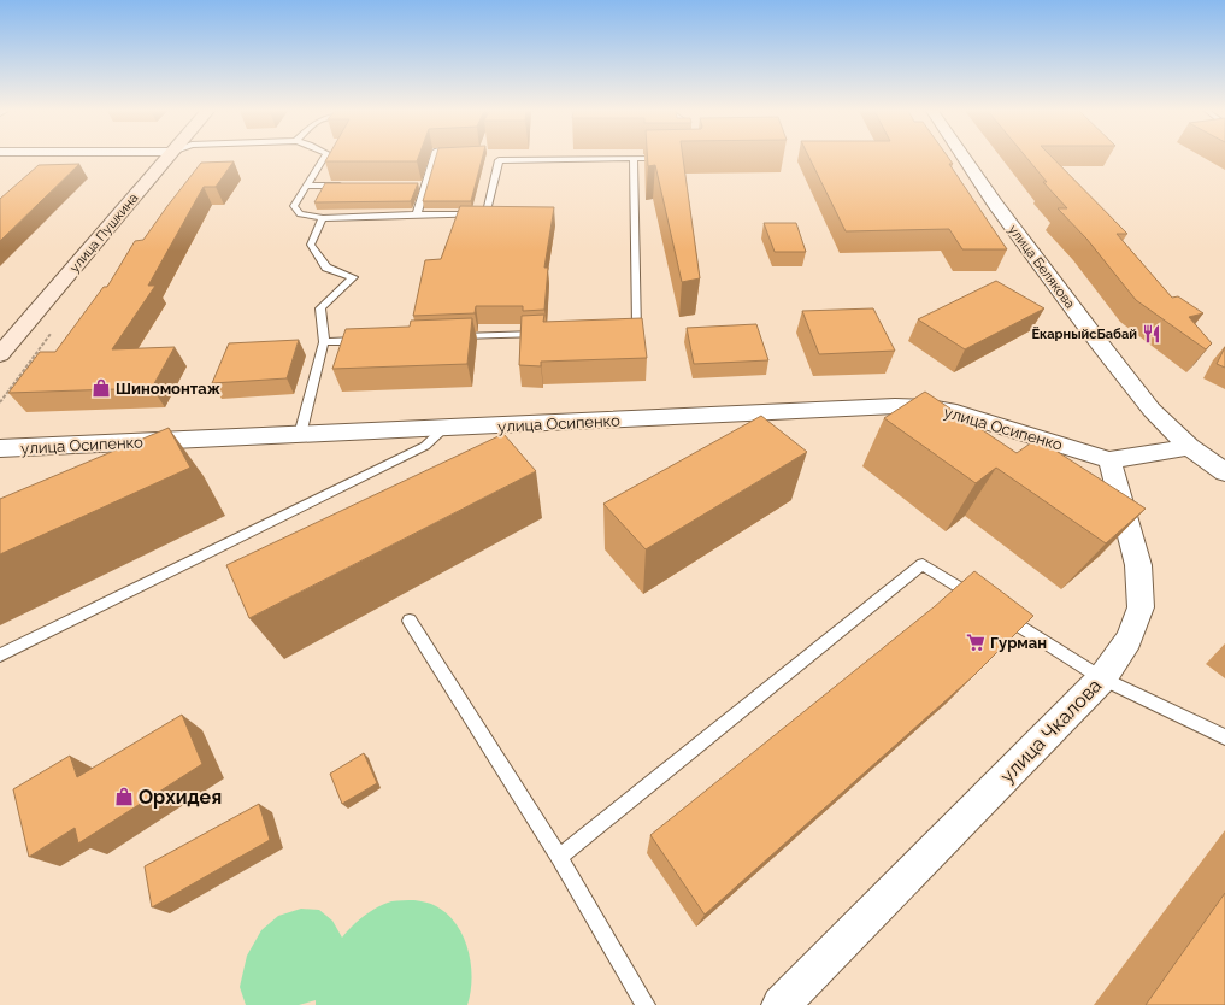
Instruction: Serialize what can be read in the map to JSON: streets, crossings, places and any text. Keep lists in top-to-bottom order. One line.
{"streets":{"street":["улица Пушкина","улица Белякова","улица Осипенко","улица Чкалова"]},"crossings":[["улица Осипенко","улица Чкалова"]],"places":{"restaurant":["ЁкарныйсБабай"],"shop":["Шиномонтаж","Орхидея"],"supermarket":["Гурман"]}}
